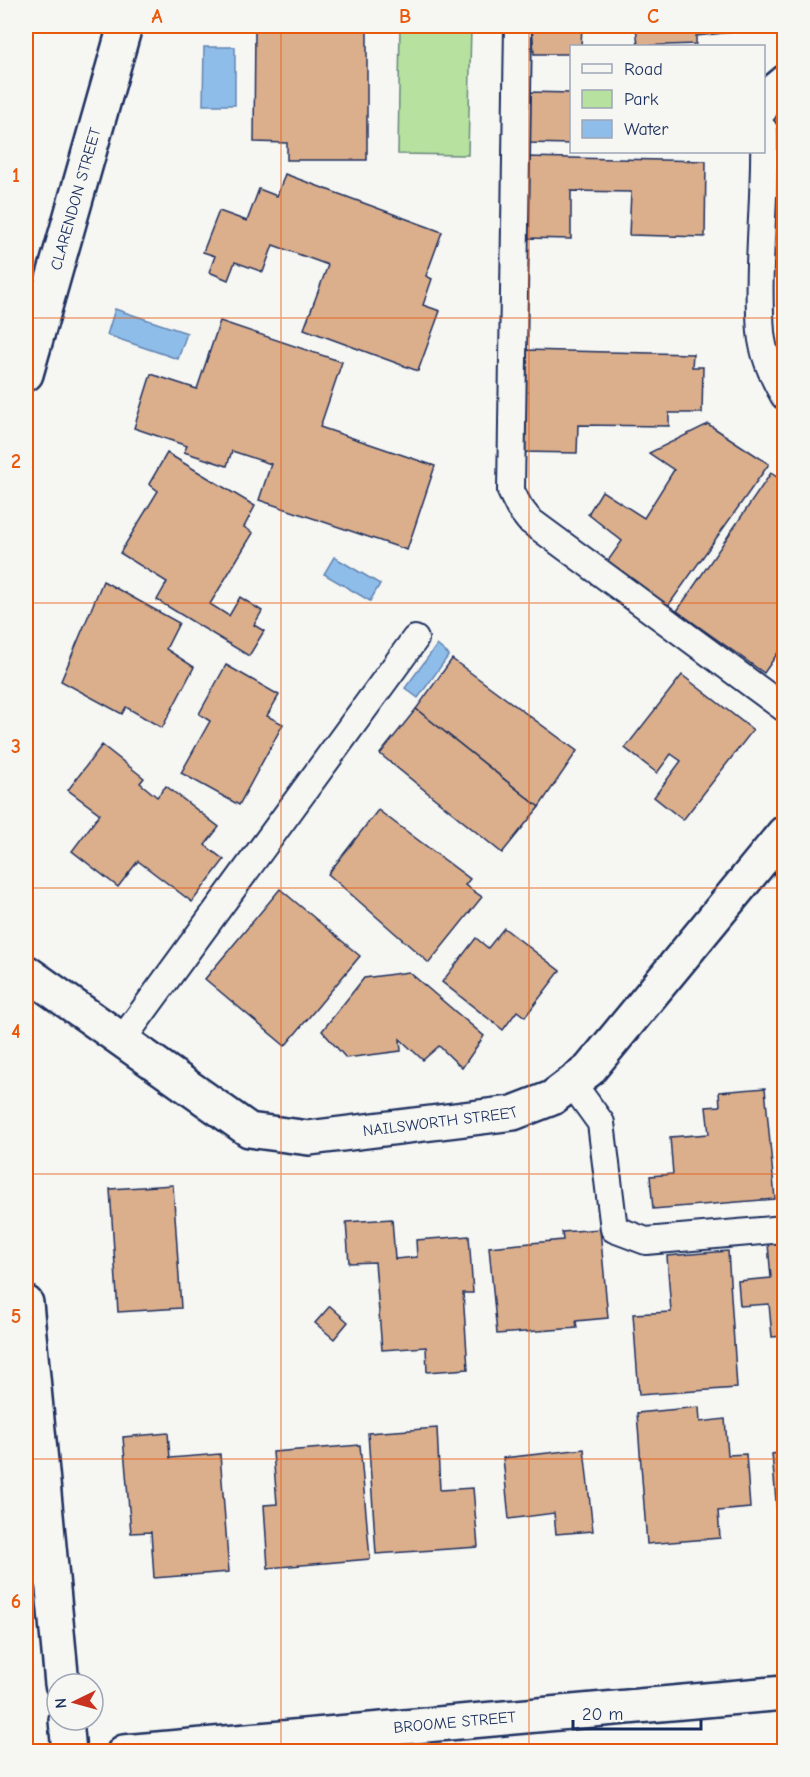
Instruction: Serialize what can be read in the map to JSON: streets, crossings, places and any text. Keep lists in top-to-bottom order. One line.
{"streets":{"street":["CLARENDON STREET","NAILSWORTH STREET","BROOME STREET"]},"legend":["Road","Park","Water"],"scale_bar":"20 m","north":"left","grid":{"columns":["A","B","C"],"rows":["1","2","3","4","5","6"]}}
